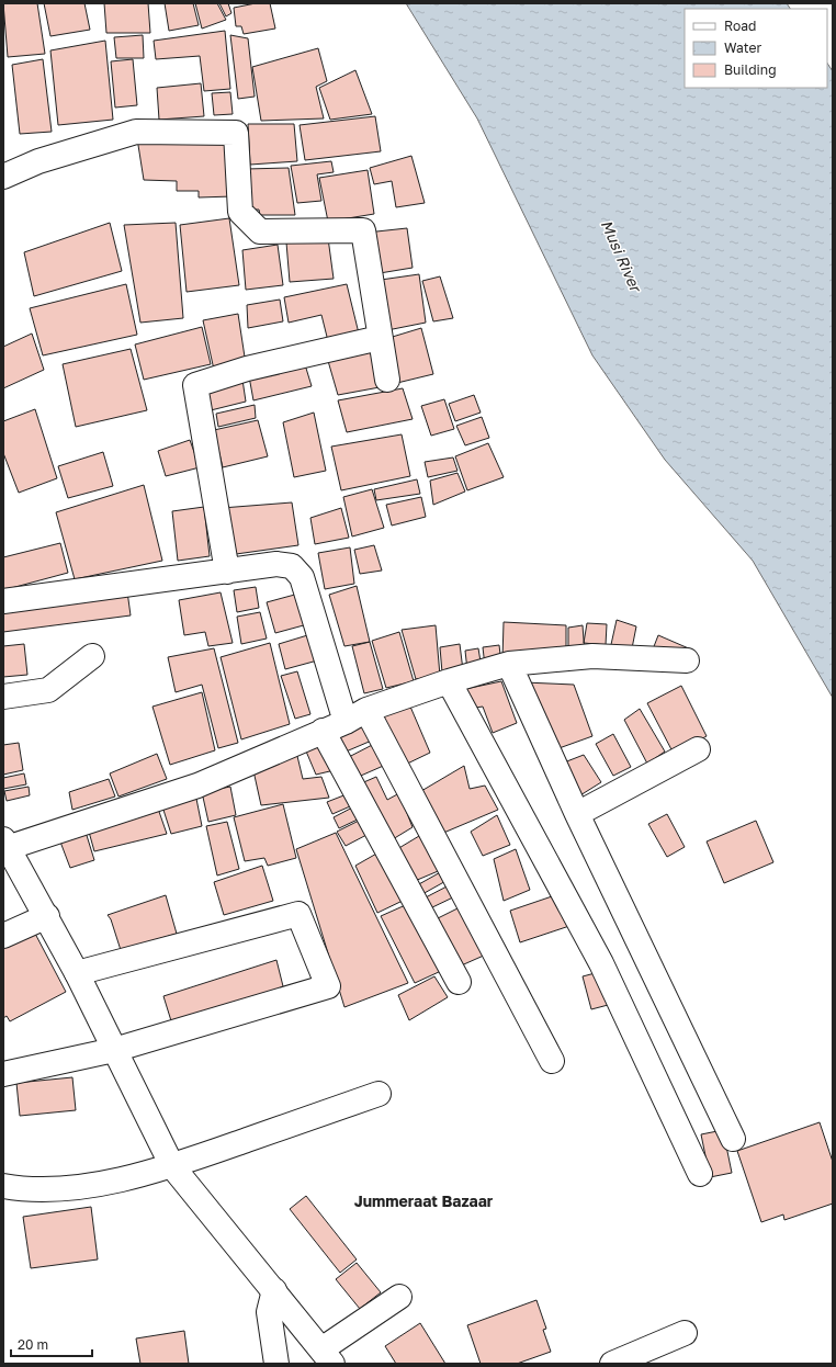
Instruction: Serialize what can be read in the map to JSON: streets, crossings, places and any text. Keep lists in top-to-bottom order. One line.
{"districts":["Jummeraat Bazaar"],"water":["Musi River"],"legend":["Road","Water","Building"],"scale_bar":"20 m"}
